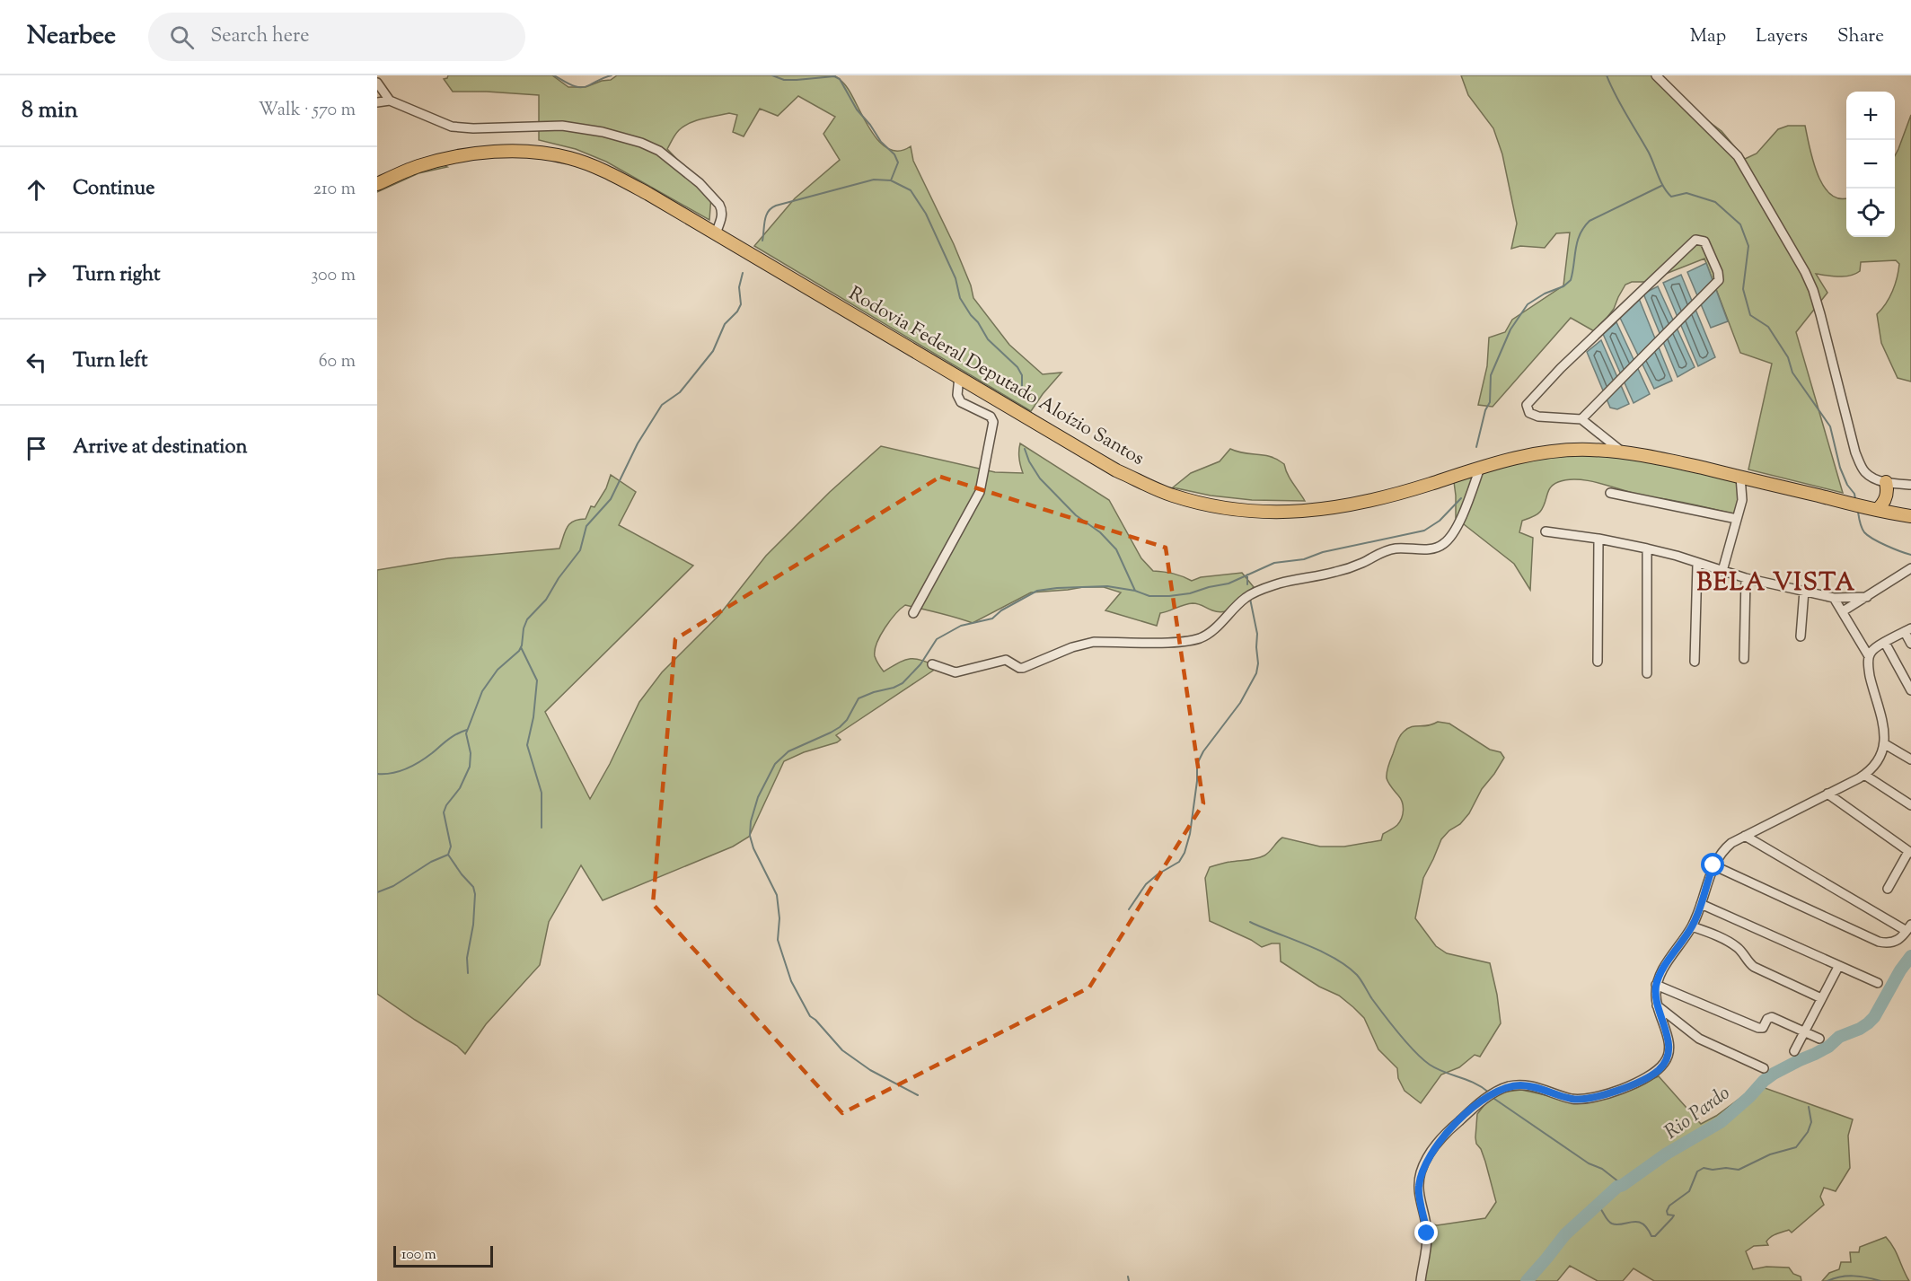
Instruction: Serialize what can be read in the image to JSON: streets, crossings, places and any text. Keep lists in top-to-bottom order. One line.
{"streets":{"highway":["Rodovia Federal Deputado Aloízio Santos"]},"districts":["BELA VISTA"],"water":["Rio Pardo"],"scale_bar":"100 m","page":{"header":"Nearbee","search":"Search here","nav":["Map","Layers","Share"],"heading":["8 min","Walk · 570 m"],"map_buttons":["+","−"],"list":[["Continue","210 m"],["Turn right","300 m"],["Turn left","60 m"],"Arrive at destination"],"scale":"100 m"}}
